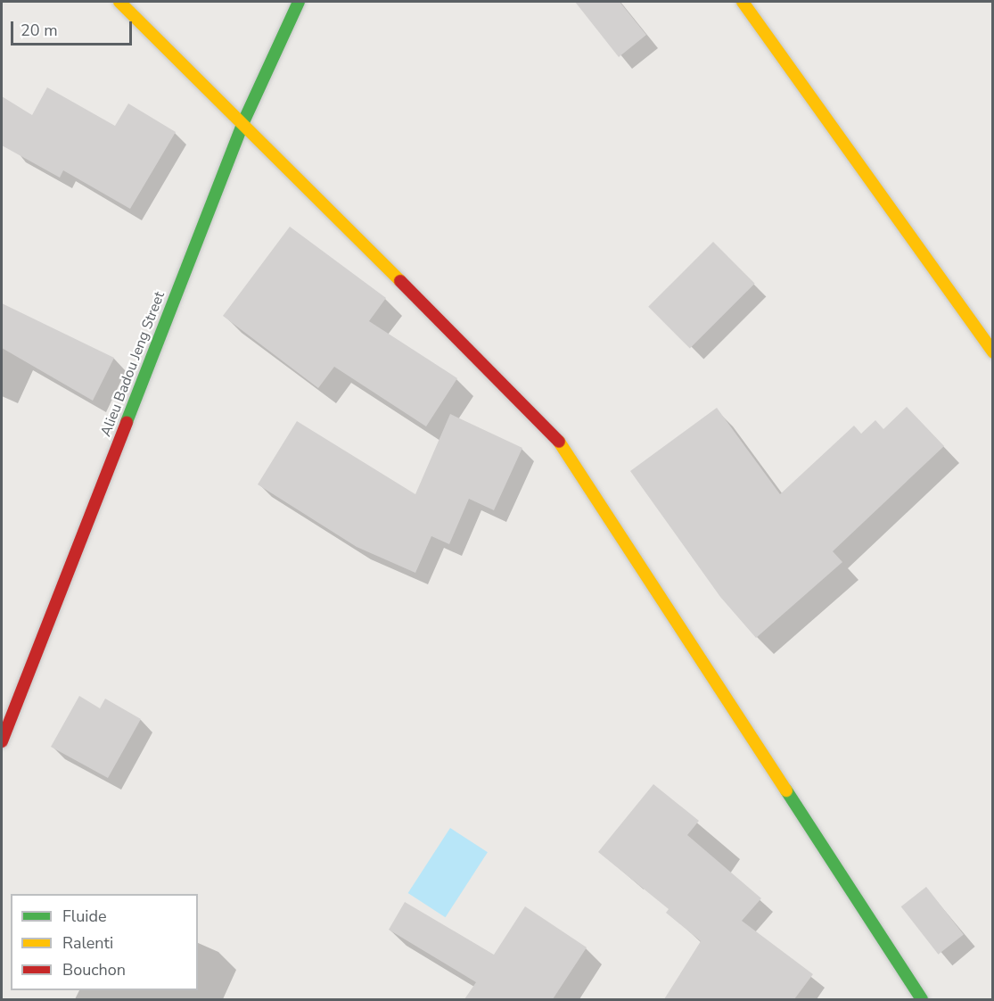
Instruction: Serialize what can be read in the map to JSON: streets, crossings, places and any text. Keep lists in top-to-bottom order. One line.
{"streets":{"street":["Alieu Badou Jeng Street"]},"legend":["Fluide","Ralenti","Bouchon"],"scale_bar":"20 m"}
